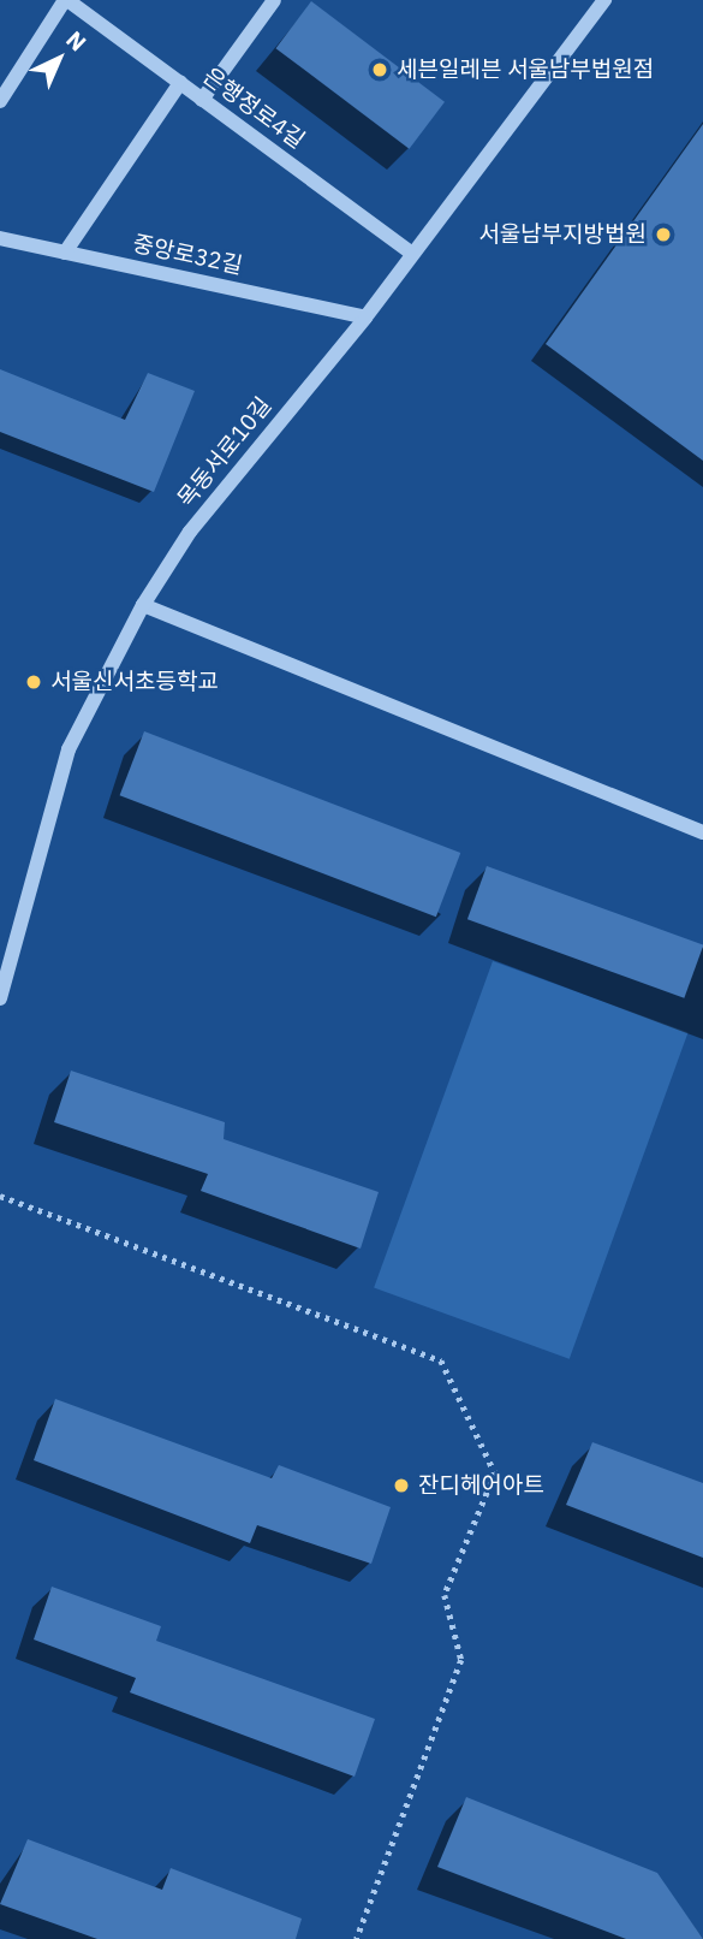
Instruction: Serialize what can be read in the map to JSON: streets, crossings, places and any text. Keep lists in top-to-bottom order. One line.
{"streets":{"street":["은행정로4길","중앙로32길","목동서로10길"]},"crossings":[["은행정로4길","목동서로10길"],["중앙로32길","목동서로10길"]],"places":["세븐일레븐 서울남부법원점","서울남부지방법원","서울신서초등학교","잔디헤어아트"],"north":"top right"}
